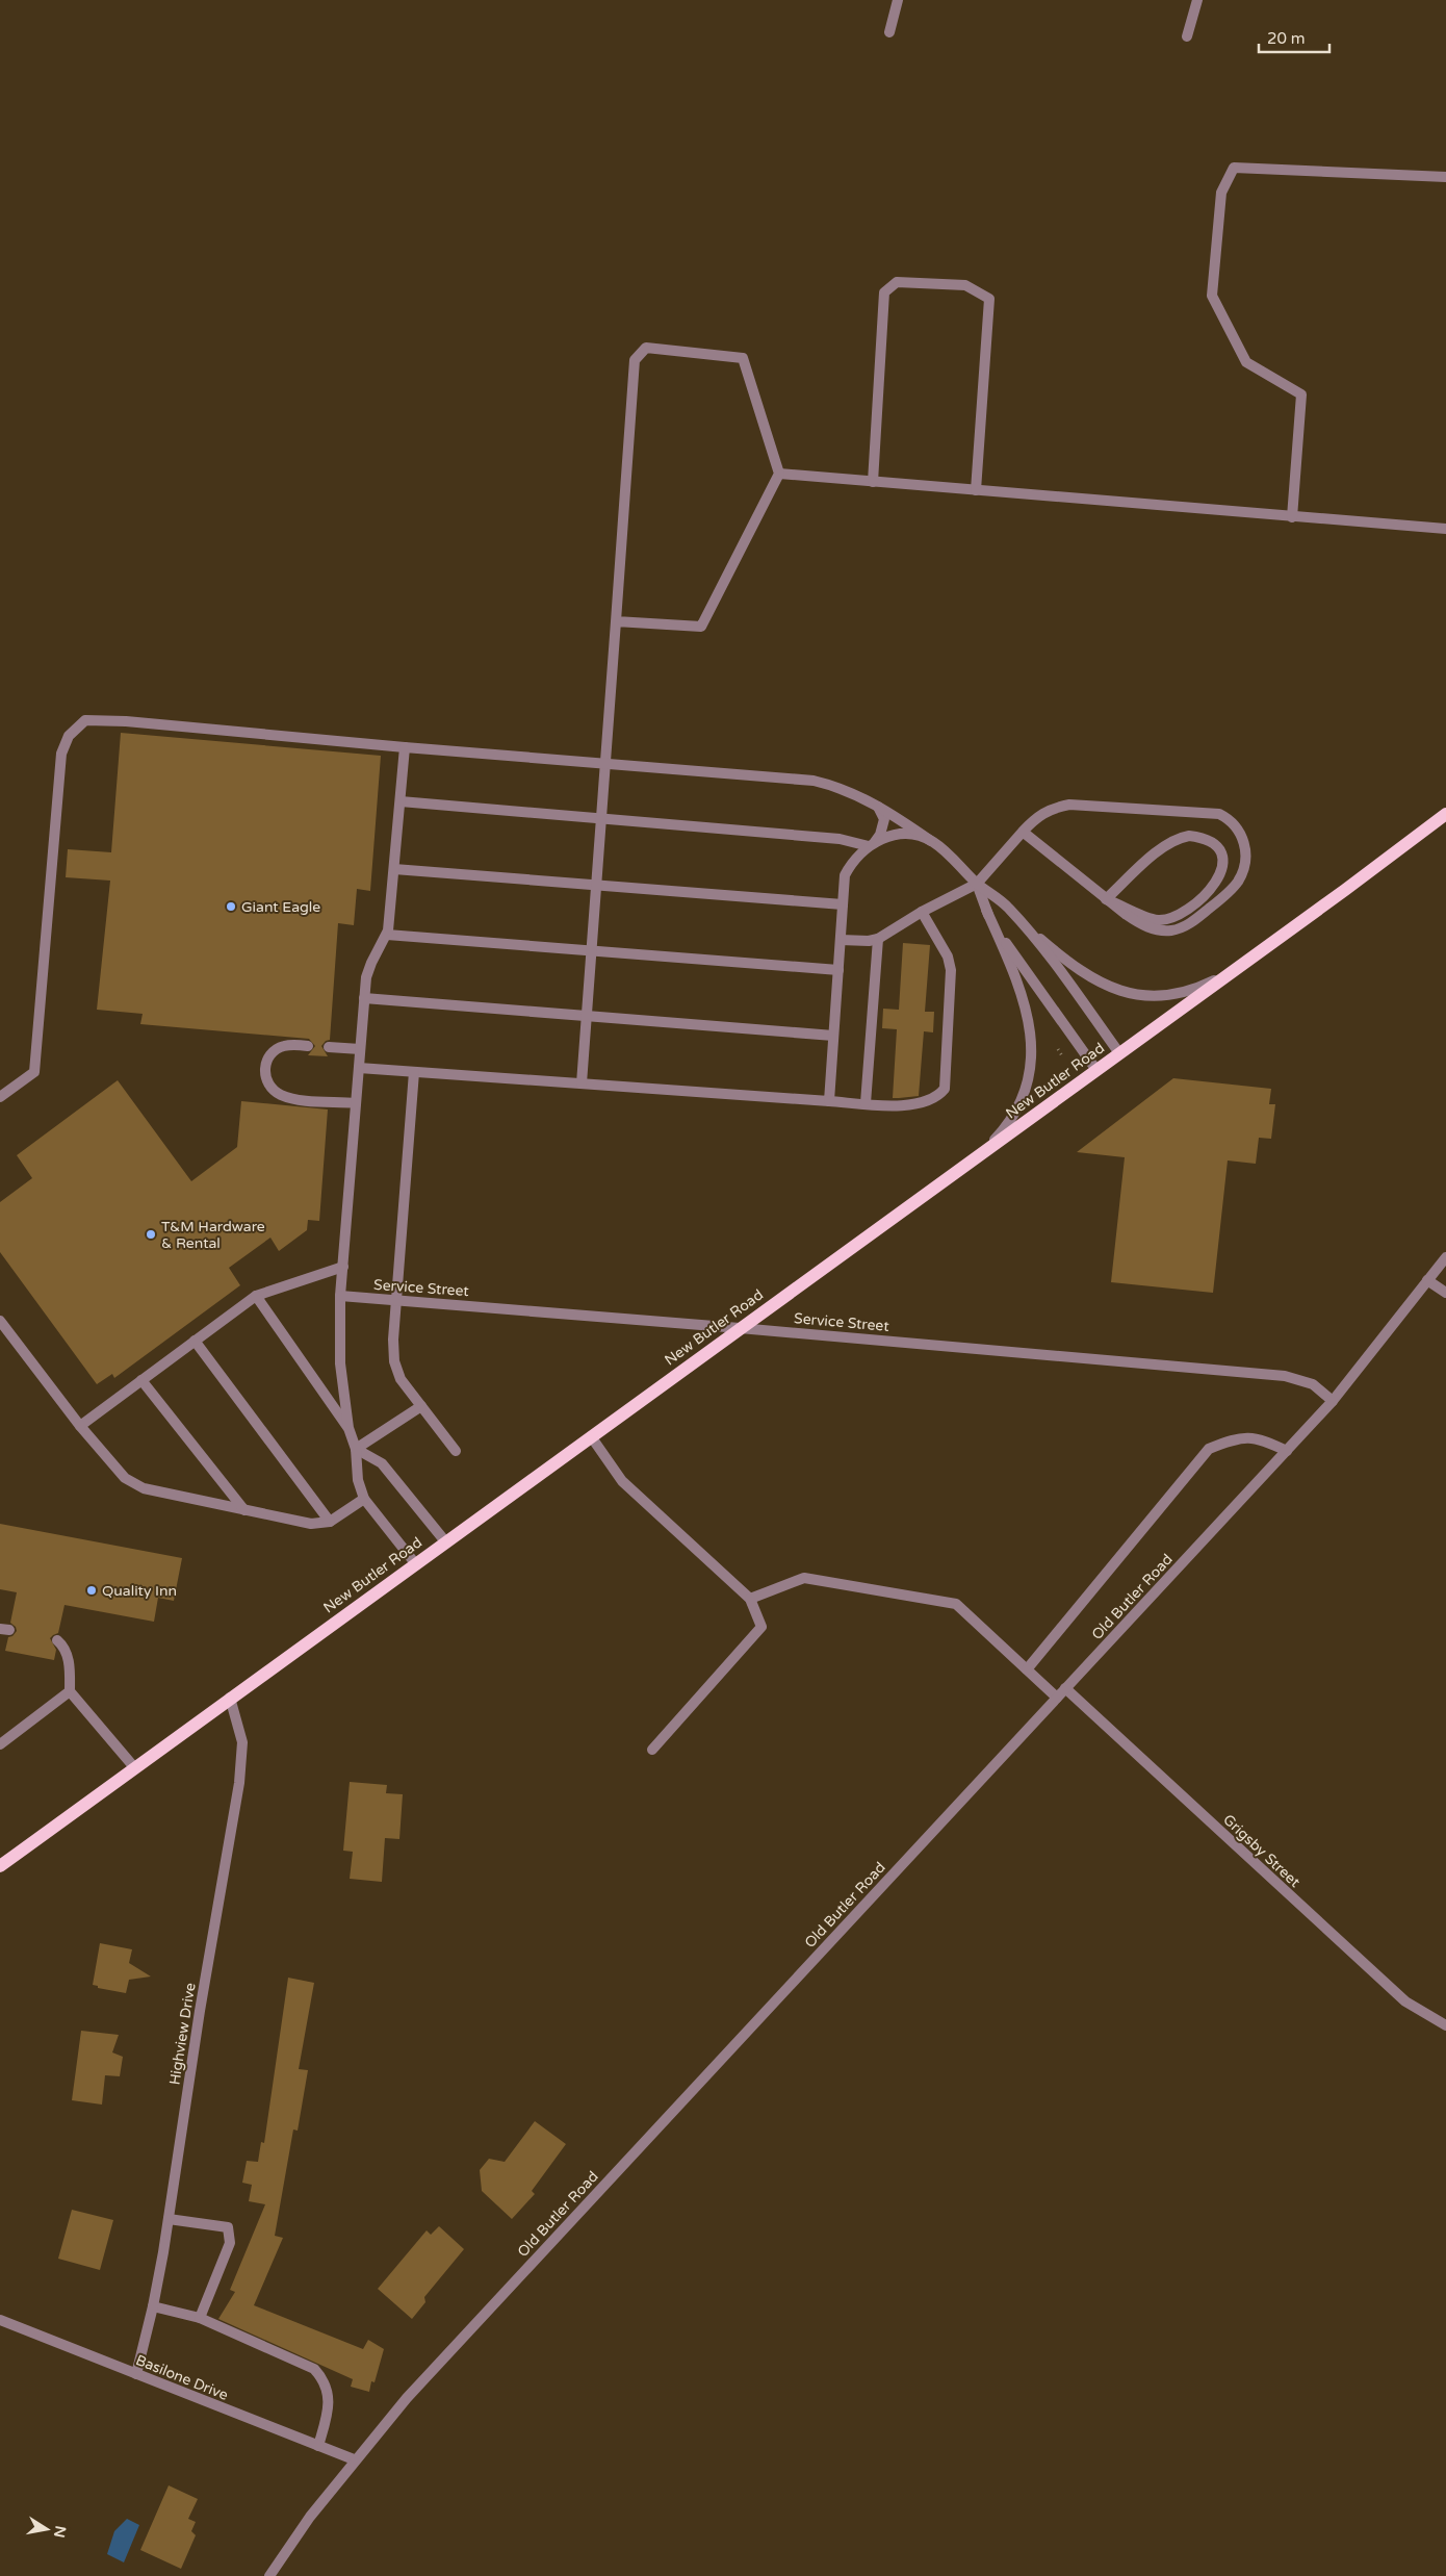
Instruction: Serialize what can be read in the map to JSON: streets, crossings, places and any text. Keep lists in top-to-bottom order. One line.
{"streets":{"main road":["New Butler Road"],"street":["Service Street","Old Butler Road","Grigsby Street","Highview Drive","Basilone Drive"]},"crossings":[["New Butler Road","Service Street"],["New Butler Road","Highview Drive"],["Service Street","Old Butler Road"],["Old Butler Road","Grigsby Street"],["Old Butler Road","Basilone Drive"],["Highview Drive","Basilone Drive"]],"places":["Giant Eagle","T&M Hardware & Rental","Quality Inn"],"scale_bar":"20 m","north":"right"}
